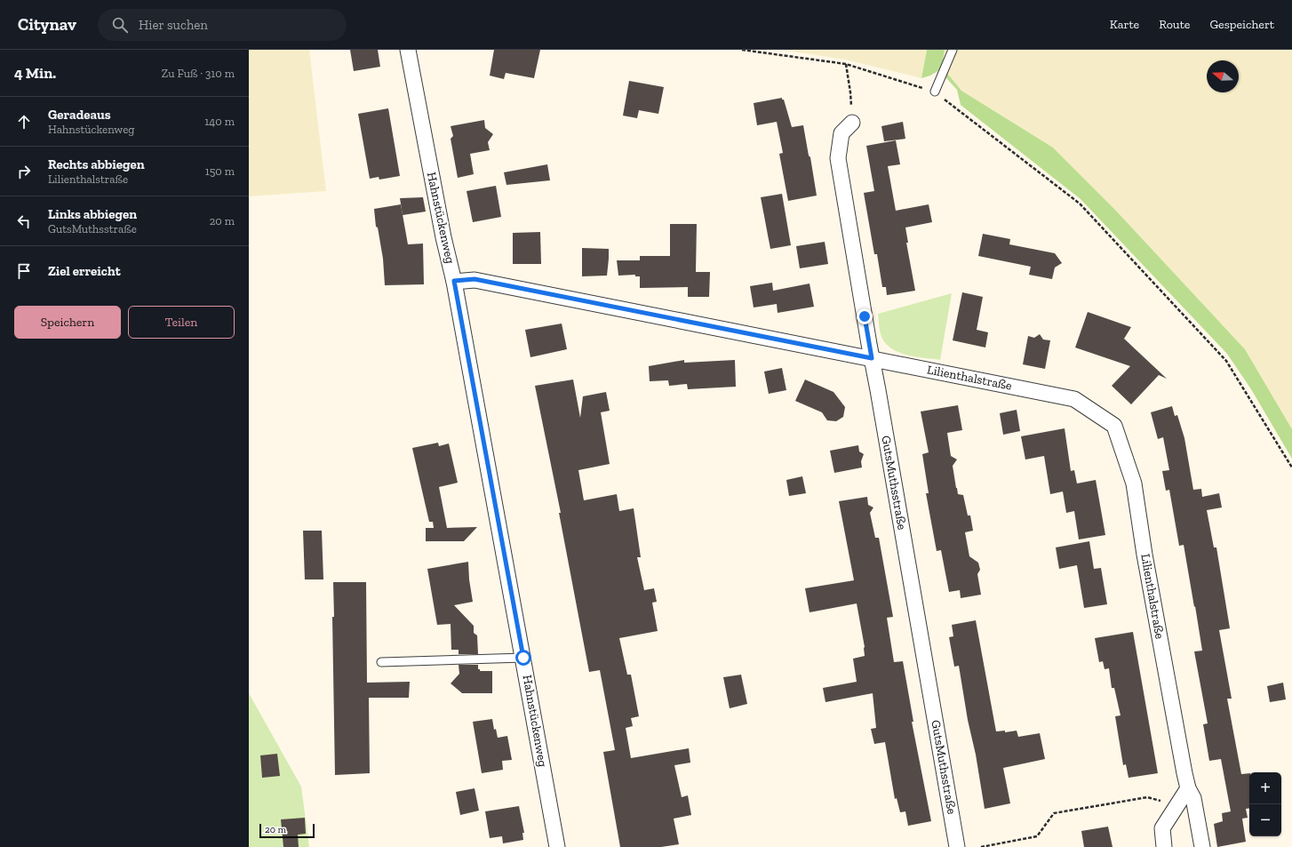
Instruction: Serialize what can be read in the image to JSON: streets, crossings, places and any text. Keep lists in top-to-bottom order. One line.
{"streets":{"street":["Hahnstückenweg","Lilienthalstraße","GutsMuthsstraße"]},"crossings":[["Hahnstückenweg","Lilienthalstraße"],["Lilienthalstraße","GutsMuthsstraße"]],"scale_bar":"20 m","north":"left","page":{"header":"Citynav","search":"Hier suchen","nav":["Karte","Route","Gespeichert"],"heading":["4 Min.","Zu Fuß · 310 m"],"list":[["Geradeaus","Hahnstückenweg","140 m"],["Rechts abbiegen","Lilienthalstraße","150 m"],["Links abbiegen","GutsMuthsstraße","20 m"],"Ziel erreicht"],"buttons":["Speichern","Teilen"],"map_buttons":["+","−"],"scale":"20 m"}}
